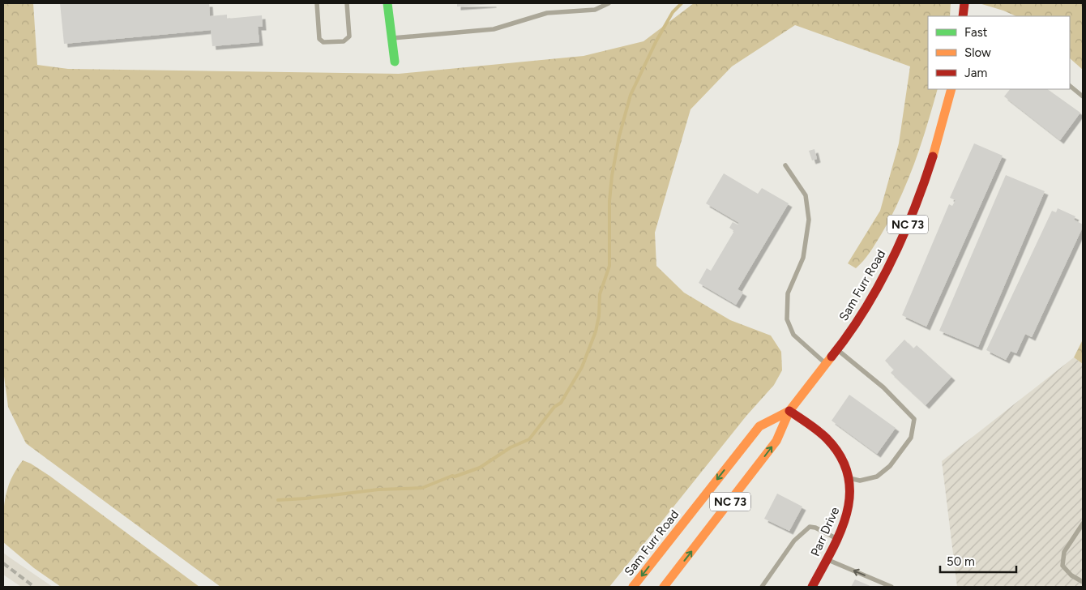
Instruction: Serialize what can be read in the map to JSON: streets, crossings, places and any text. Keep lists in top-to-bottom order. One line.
{"streets":{"main road":["NC 73","Sam Furr Road","Parr Drive"]},"crossings":[["Sam Furr Road","Parr Drive"]],"legend":["Fast","Slow","Jam"],"scale_bar":"50 m"}
